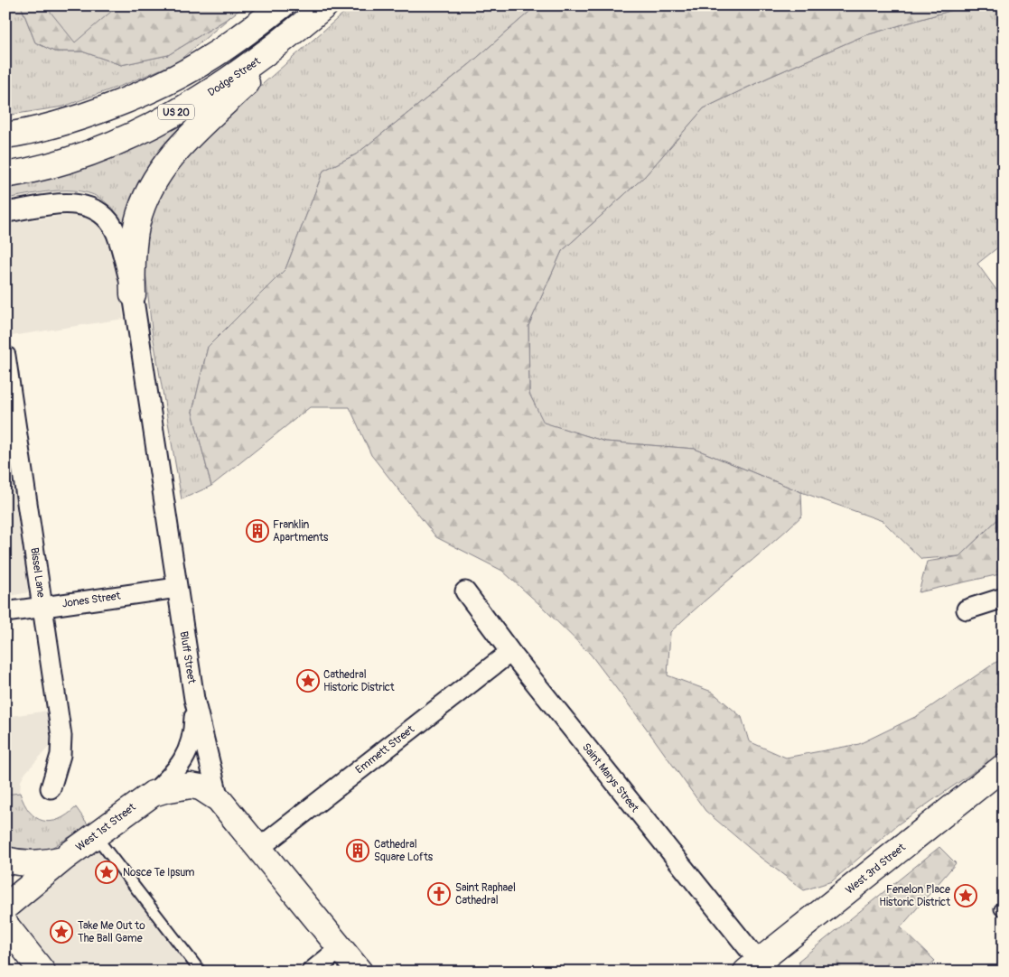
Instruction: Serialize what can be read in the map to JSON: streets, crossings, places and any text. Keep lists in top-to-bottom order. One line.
{"streets":{"main road":["Dodge Street","US 20","Bluff Street","West 1st Street","West 3rd Street"],"street":["Bissel Lane","Jones Street","Emmett Street","Saint Marys Street"]},"crossings":[["Bissel Lane","Jones Street"],["Jones Street","Bluff Street"],["Bluff Street","Emmett Street"],["Bluff Street","West 1st Street"],["Emmett Street","Saint Marys Street"],["Saint Marys Street","West 3rd Street"]],"places":{"building":["Franklin Apartments","Cathedral Square Lofts"],"place":["Cathedral Historic District","Nosce Te Ipsum","Fenelon Place Historic District","Take Me Out to The Ball Game"],"church":["Saint Raphael Cathedral"]}}
